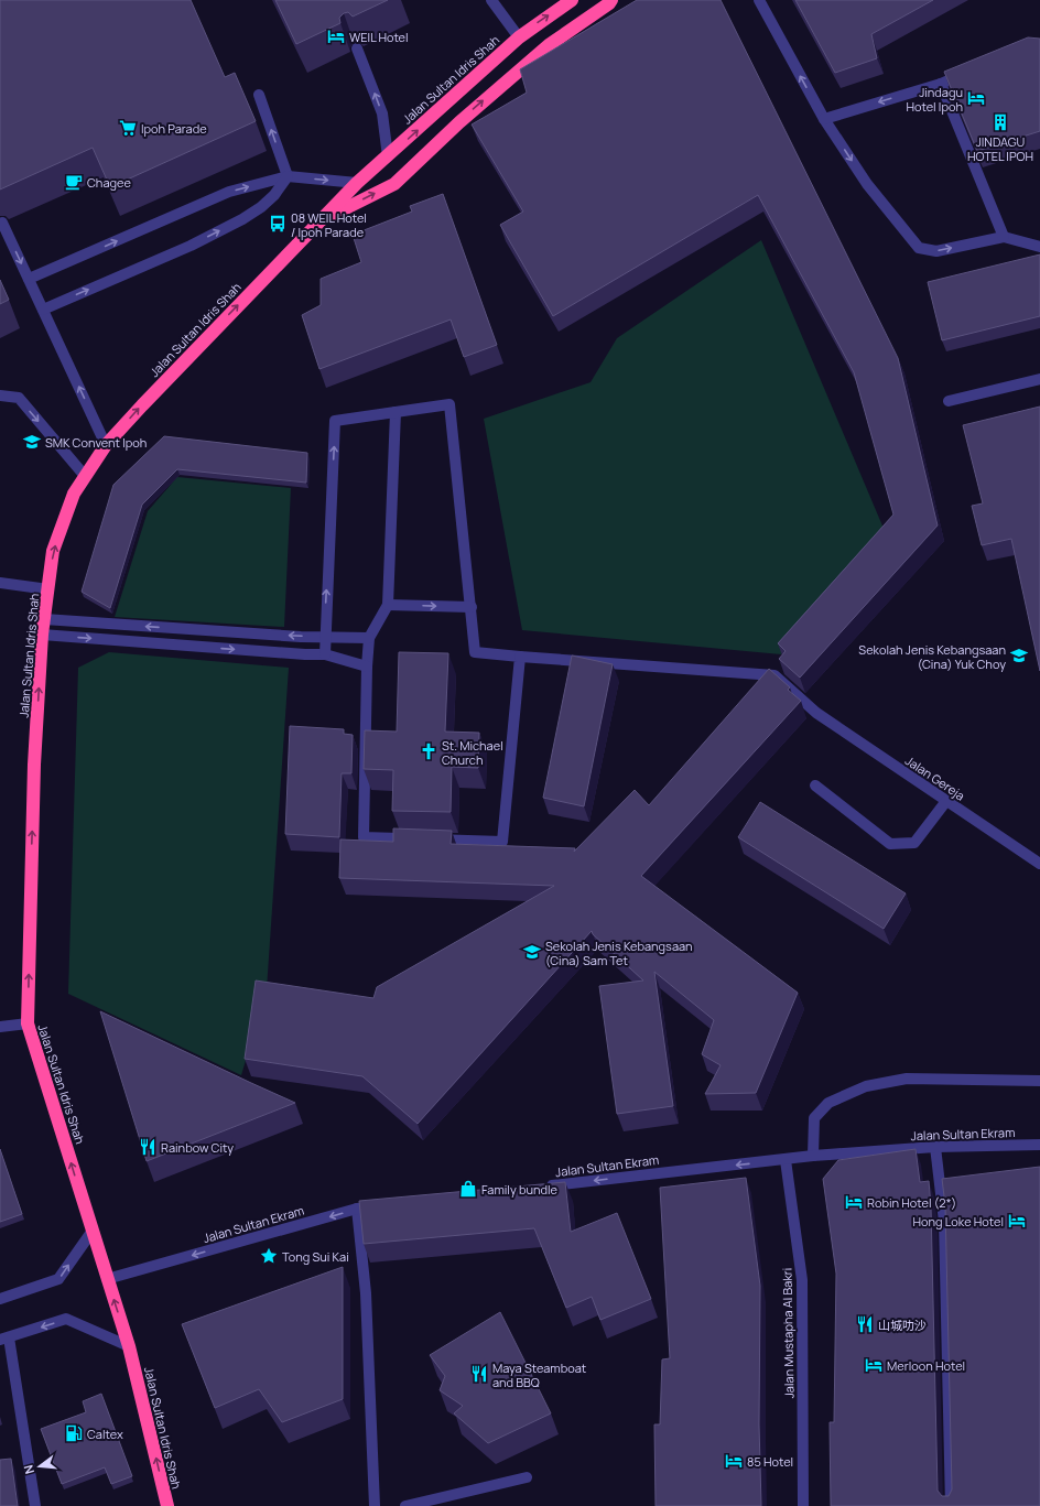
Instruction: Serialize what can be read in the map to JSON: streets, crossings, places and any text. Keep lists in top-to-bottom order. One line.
{"streets":{"highway":["Jalan Sultan Idris Shah"],"street":["Jalan Gereja","Jalan Sultan Ekram","Jalan Mustapha Al Bakri"]},"crossings":[["Jalan Sultan Idris Shah","Jalan Sultan Ekram"],["Jalan Sultan Ekram","Jalan Mustapha Al Bakri"]],"one_way":["Jalan Sultan Idris Shah","Jalan Sultan Ekram"],"places":{"hotel":["WEIL Hotel","Jindagu Hotel Ipoh","Robin Hotel (2*)","Hong Loke Hotel","Merloon Hotel","85 Hotel"],"building":["JINDAGU HOTEL IPOH"],"supermarket":["Ipoh Parade"],"cafe":["Chagee"],"bus stop":["08 WEIL Hotel / Ipoh Parade"],"school or university":["SMK Convent Ipoh","Sekolah Jenis Kebangsaan (Cina) Yuk Choy","Sekolah Jenis Kebangsaan (Cina) Sam Tet"],"church":["St. Michael Church"],"restaurant":["Rainbow City","山城叻沙","Maya Steamboat and BBQ"],"shop":["Family bundle"],"place":["Tong Sui Kai"],"fuel station":["Caltex"]},"north":"left"}
